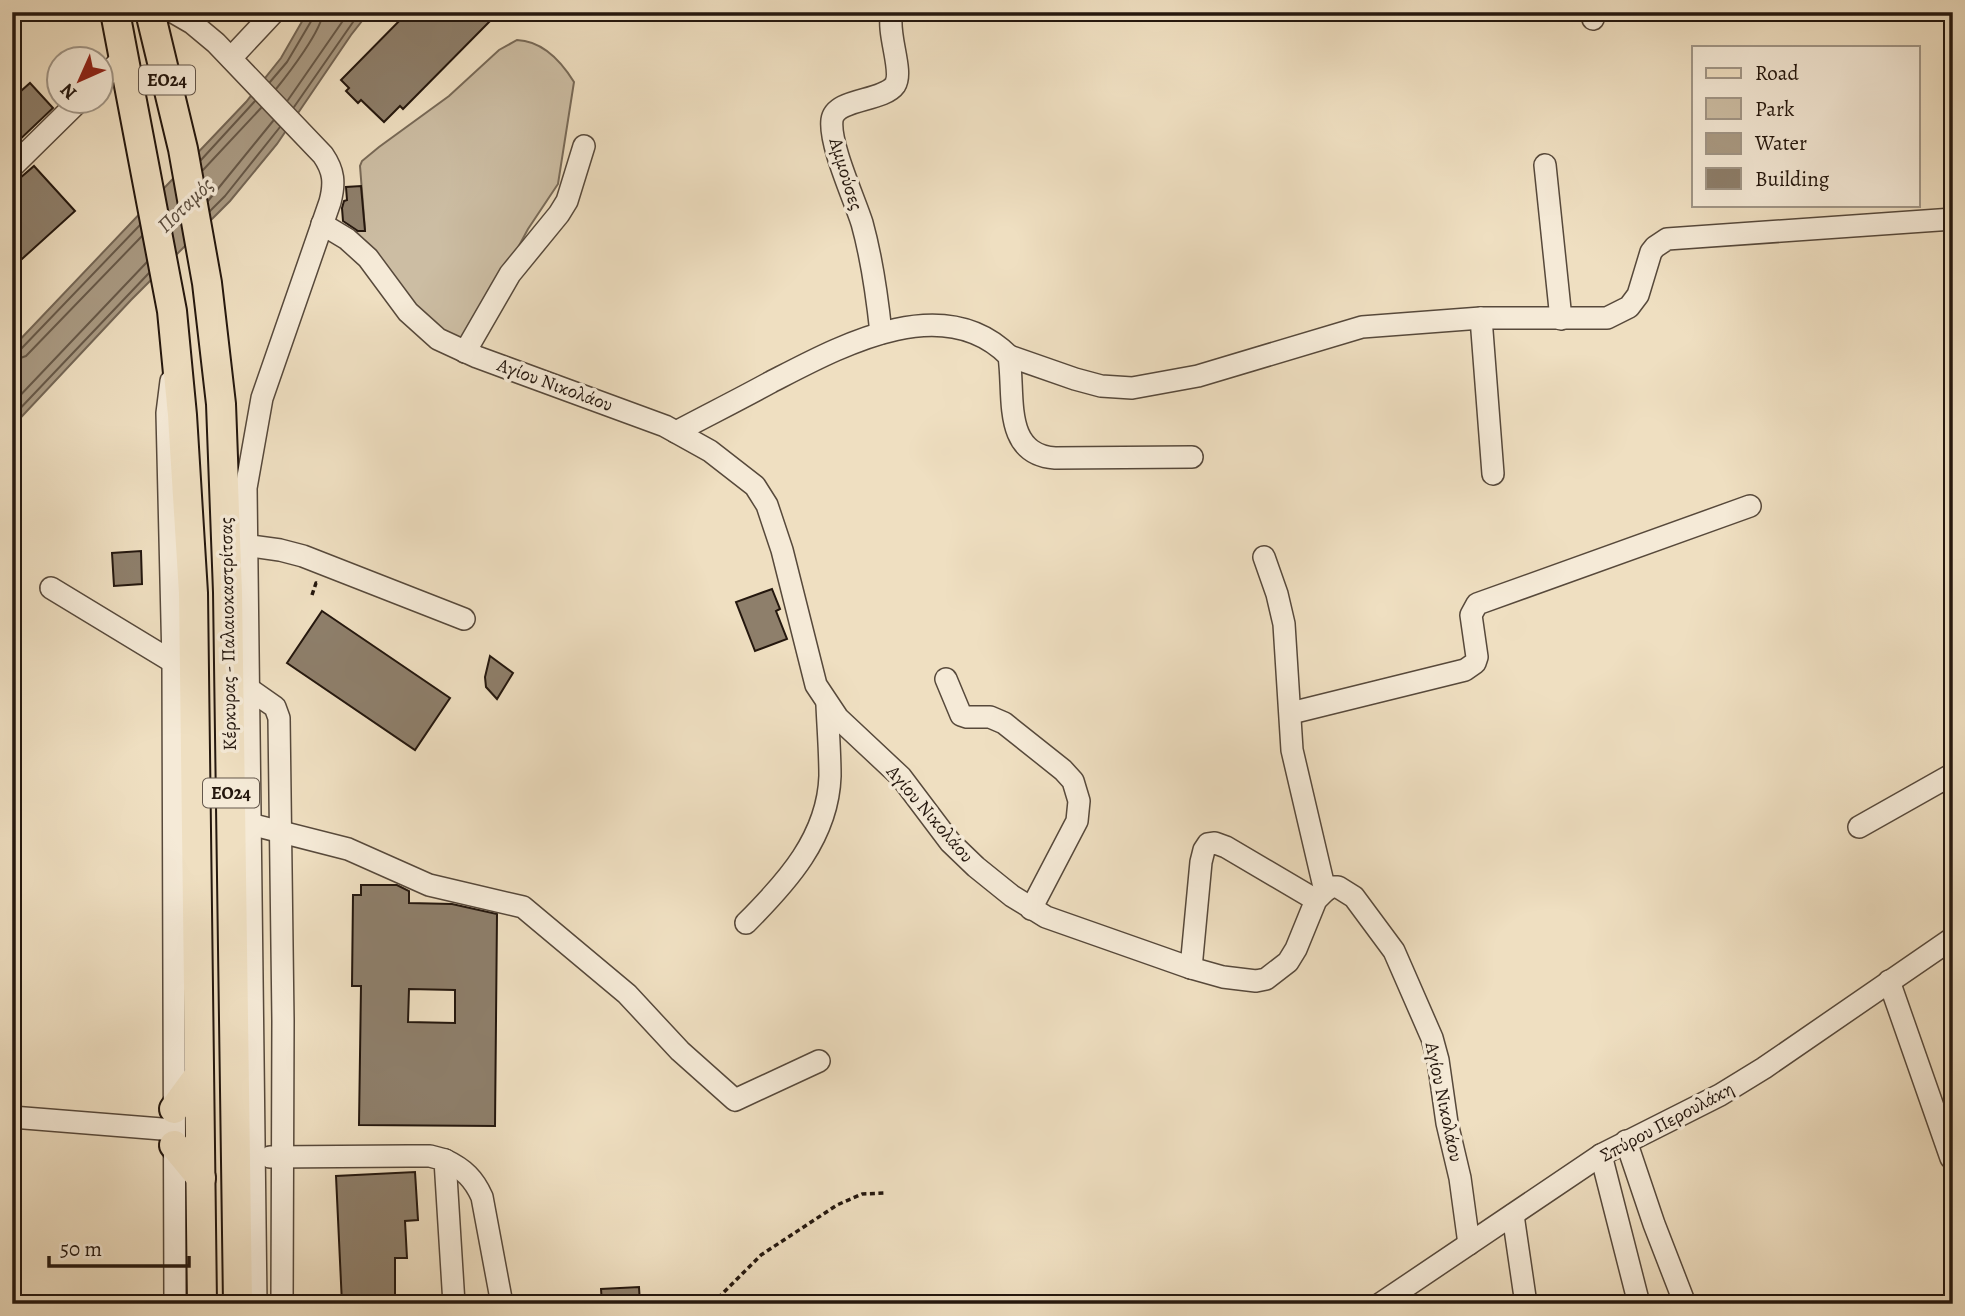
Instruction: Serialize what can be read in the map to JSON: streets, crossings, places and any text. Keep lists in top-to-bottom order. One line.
{"streets":{"main road":["ΕΟ24","Κέρκυρας - Παλαιοκαστρίτσας"],"street":["Αμμούσες","Αγίου Νικολάου","Σπύρου Περουλάκη"]},"crossings":[["Αγίου Νικολάου","Σπύρου Περουλάκη"]],"water":["Ποταμός"],"legend":["Road","Park","Water","Building"],"scale_bar":"50 m","north":"bottom left"}
